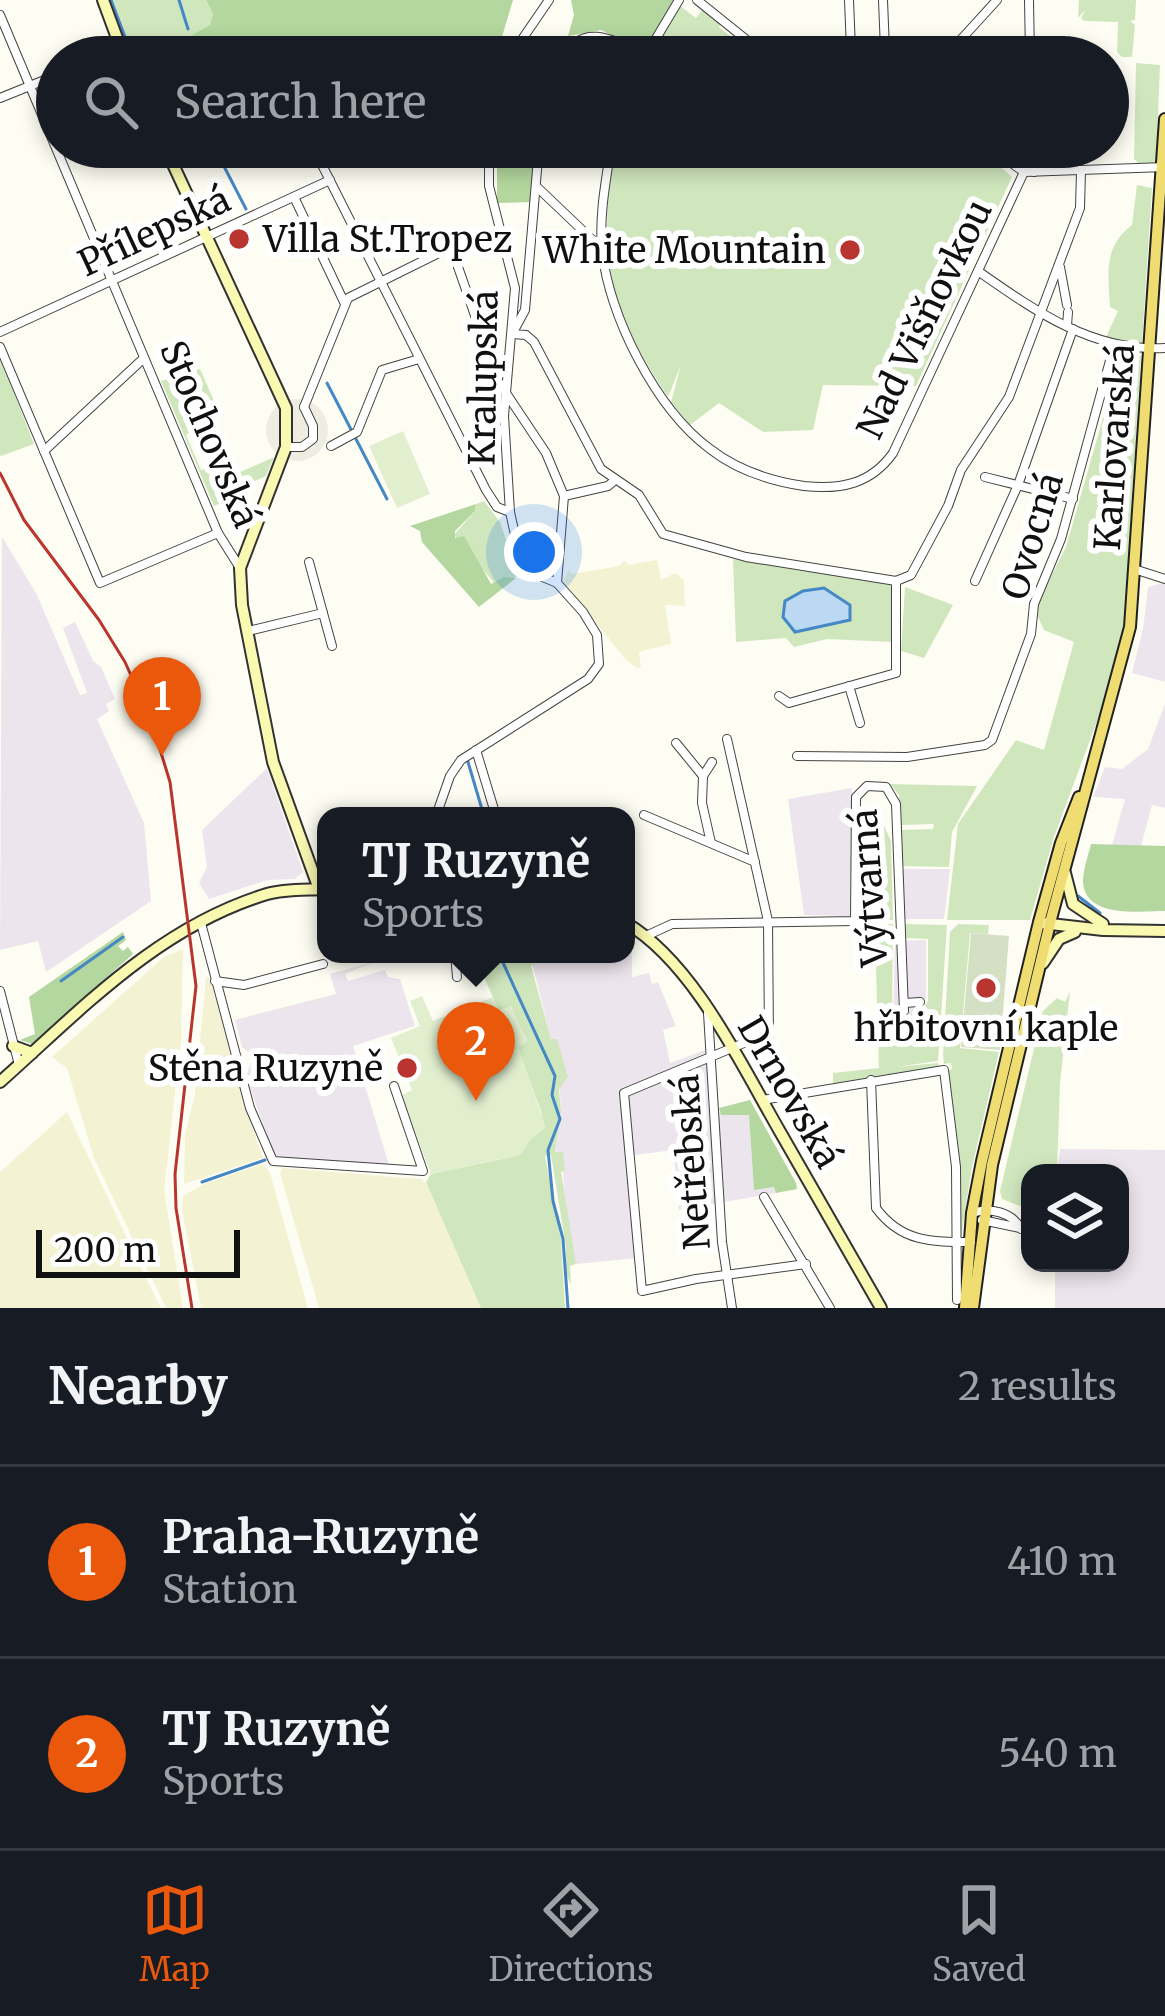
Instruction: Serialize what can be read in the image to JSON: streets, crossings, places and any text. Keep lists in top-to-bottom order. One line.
{"streets":{"main road":["Stochovská","Karlovarská","Drnovská"],"street":["Přílepská","Nad Višňovkou","Kralupská","Ovocná","Výtvarná","Netřebská"]},"crossings":[["Přílepská","Stochovská"],["Drnovská","Netřebská"]],"places":["Villa St.Tropez","White Mountain","hřbitovní kaple","Stěna Ruzyně"],"scale_bar":"200 m","page":{"search":"Search here","pins":["1","2"],"popup":["TJ Ruzyně","Sports"],"scale":"200 m","heading":["Nearby","2 results"],"list":[{"mark":"1","name":"Praha-Ruzyně","note":"Station","value":"410 m"},{"mark":"2","name":"TJ Ruzyně","note":"Sports","value":"540 m"}],"nav":["Map","Directions","Saved"]}}
